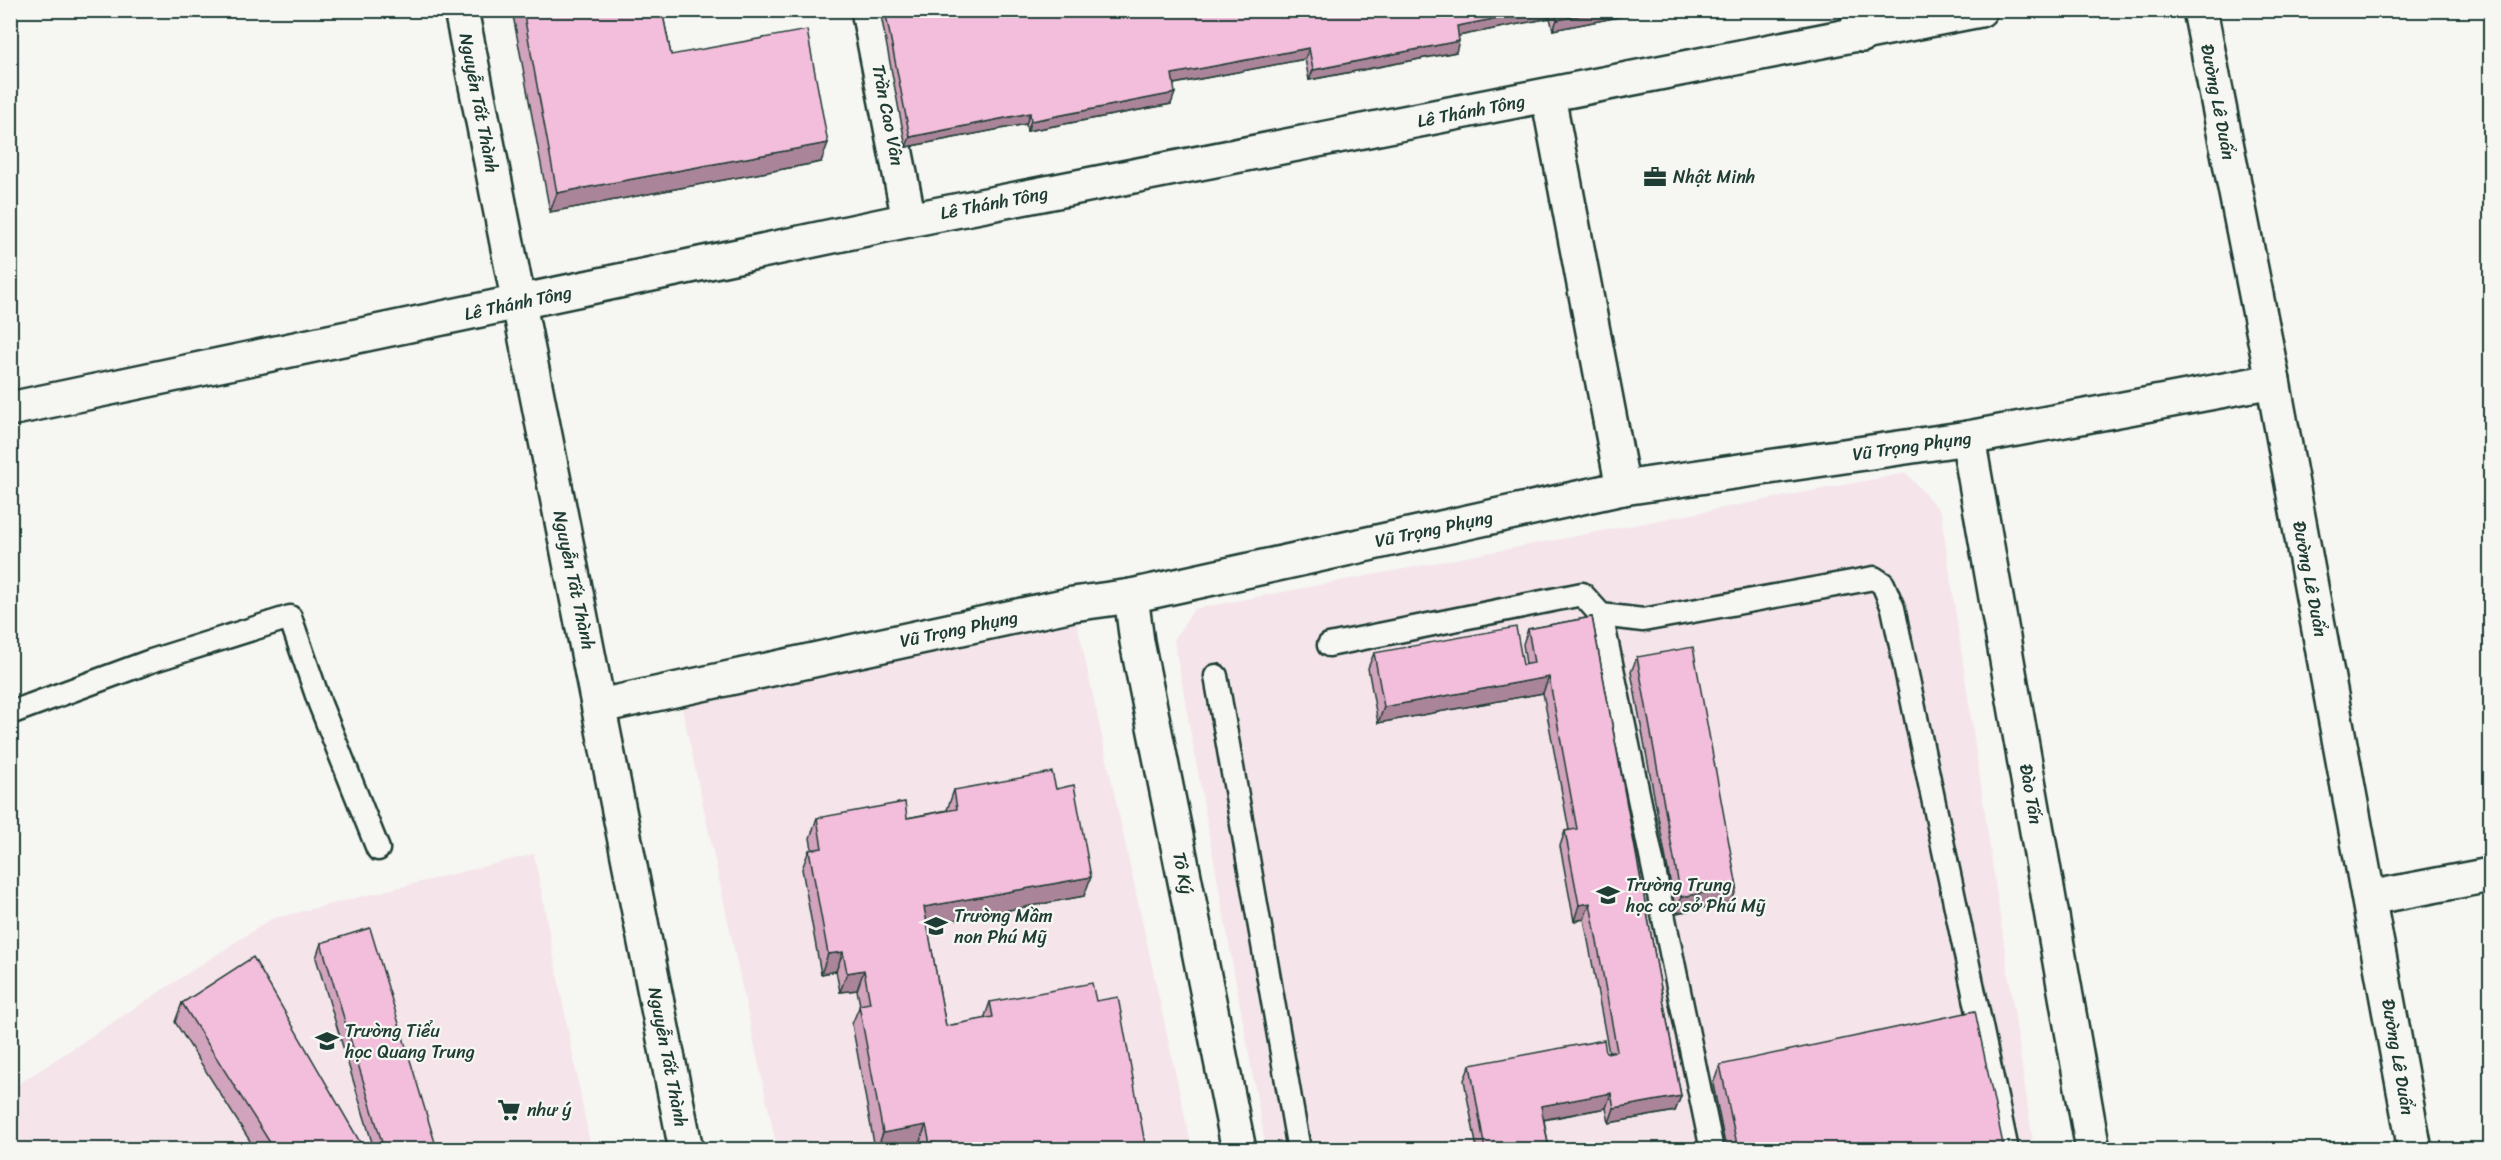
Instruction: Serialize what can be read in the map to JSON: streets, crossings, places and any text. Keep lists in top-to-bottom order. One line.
{"streets":{"street":["Đường Lê Duẩn","Nguyễn Tất Thành","Lê Thánh Tông","Trần Cao Vân","Vũ Trọng Phụng","Đào Tấn","Tô Ký"]},"crossings":[["Đường Lê Duẩn","Vũ Trọng Phụng"],["Nguyễn Tất Thành","Lê Thánh Tông"],["Nguyễn Tất Thành","Vũ Trọng Phụng"],["Lê Thánh Tông","Trần Cao Vân"],["Vũ Trọng Phụng","Đào Tấn"],["Vũ Trọng Phụng","Tô Ký"]],"places":{"office":["Nhật Minh"],"school or university":["Trường Trung học cơ sở Phú Mỹ","Trường Mầm non Phú Mỹ","Trường Tiểu học Quang Trung"],"supermarket":["như ý"]}}
